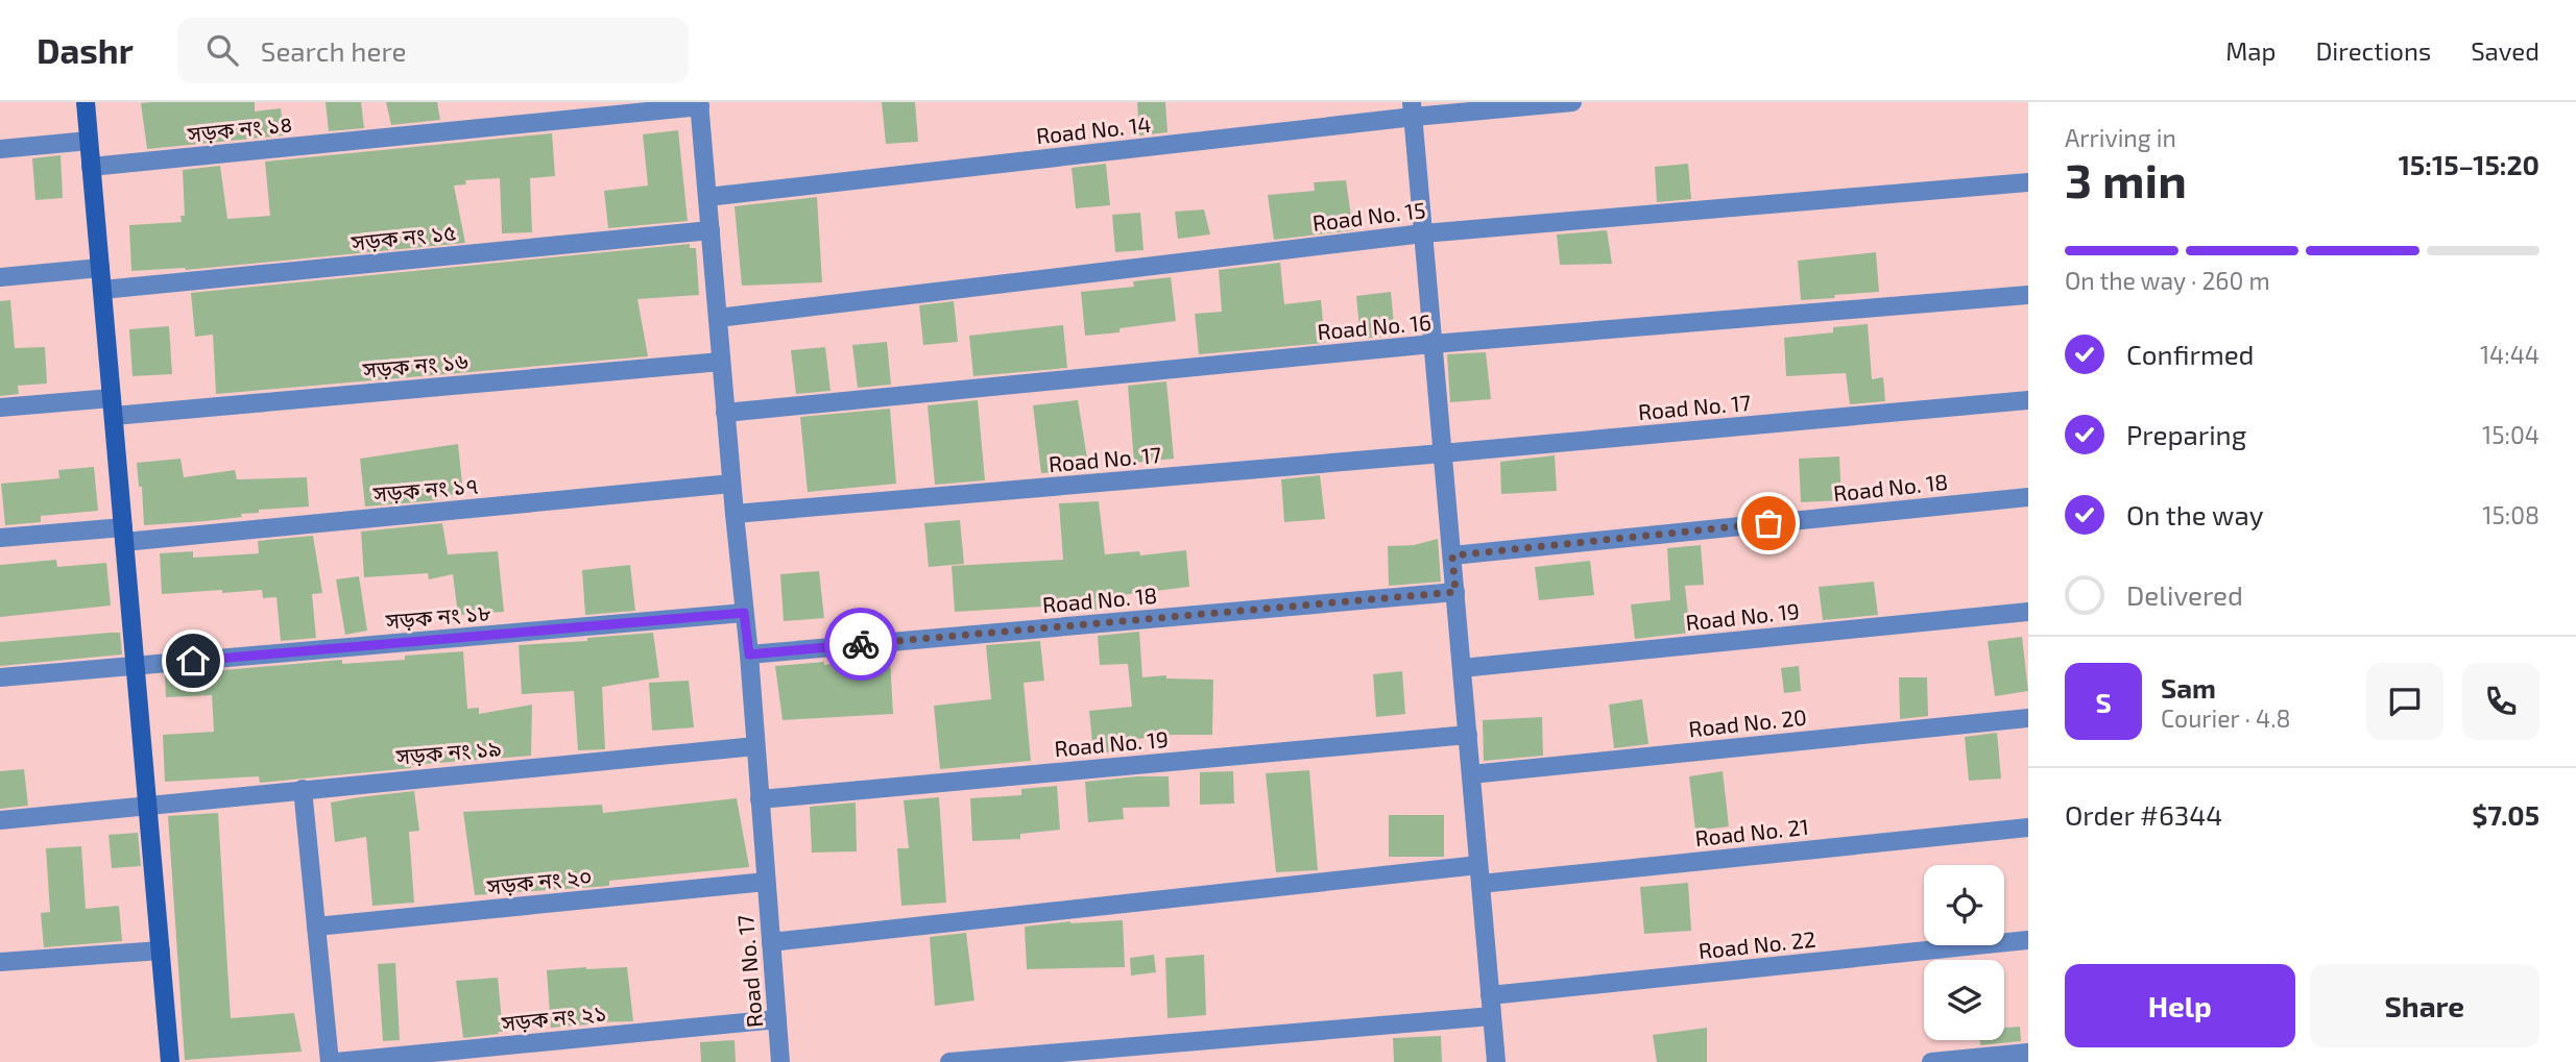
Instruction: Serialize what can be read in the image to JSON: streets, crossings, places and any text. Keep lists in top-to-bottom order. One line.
{"streets":{"street":["সড়ক নং ১৪","Road No. 14","Road No. 15","সড়ক নং ১৫","Road No. 16","সড়ক নং ১৬","Road No. 17","Road No. 18","সড়ক নং ১৭","সড়ক নং ১৮","Road No. 19","Road No. 20","সড়ক নং ১৯","Road No. 21","সড়ক নং ২০","Road No. 22","সড়ক নং ২১"]},"crossings":[["Road No. 17","Road No. 18"],["Road No. 17","সড়ক নং ১৮"],["Road No. 17","Road No. 19"],["Road No. 17","সড়ক নং ১৯"],["Road No. 17","সড়ক নং ২০"],["Road No. 17","সড়ক নং ২১"]],"page":{"header":"Dashr","search":"Search here","nav":["Map","Directions","Saved"],"heading":["3 min","Arriving in","15:15–15:20"],"panel":["Sam","Courier · 4.8","Order #6344","$7.05"],"bar":"On the way · 260 m","list":[["Confirmed","14:44"],["Preparing","15:04"],["On the way","15:08"],"Delivered"],"round":"S","buttons":["Help","Share"]}}
